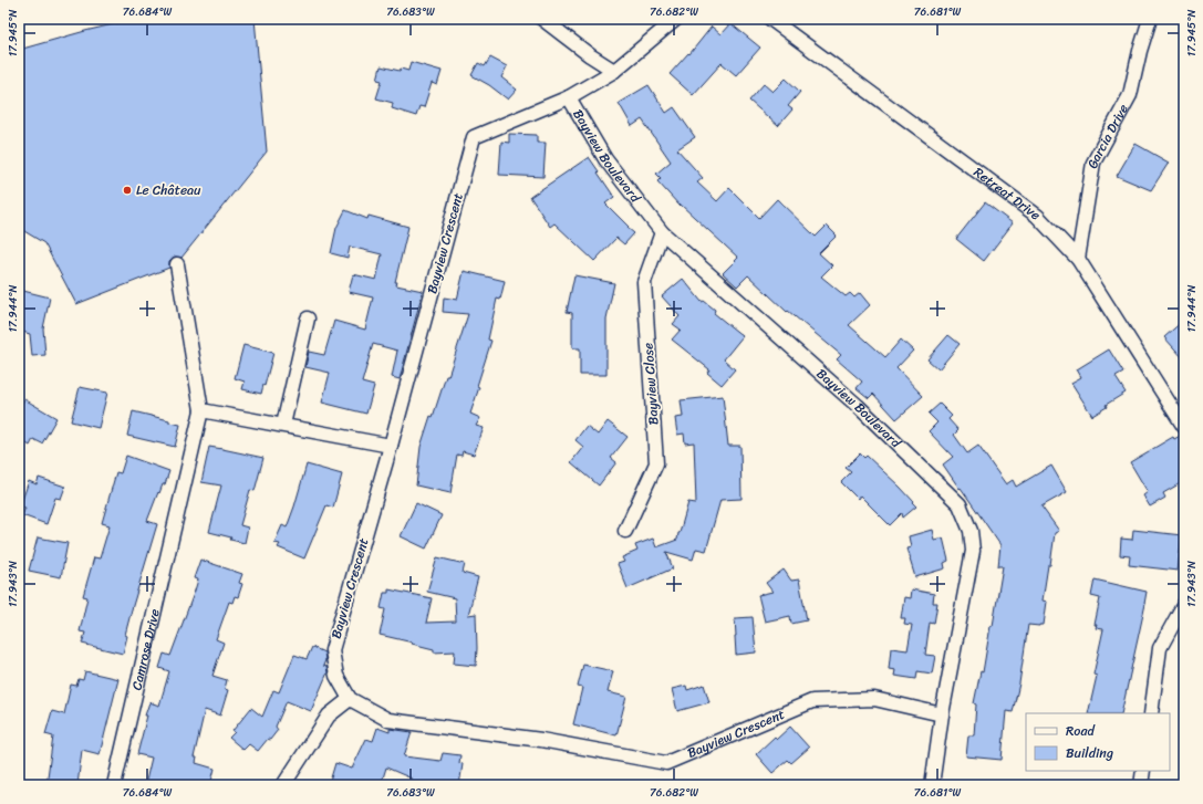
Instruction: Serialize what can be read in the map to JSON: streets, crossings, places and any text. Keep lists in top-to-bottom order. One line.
{"streets":{"street":["Garcia Drive","Bayview Boulevard","Retreat Drive","Bayview Crescent","Bayview Close","Camrose Drive"]},"crossings":[["Garcia Drive","Retreat Drive"],["Bayview Boulevard","Bayview Crescent"],["Bayview Boulevard","Bayview Close"]],"places":["Le Château"],"legend":["Road","Building"],"coordinates":["76.684°W","76.683°W","76.682°W","76.681°W","17.945°N","17.944°N","17.943°N"]}
